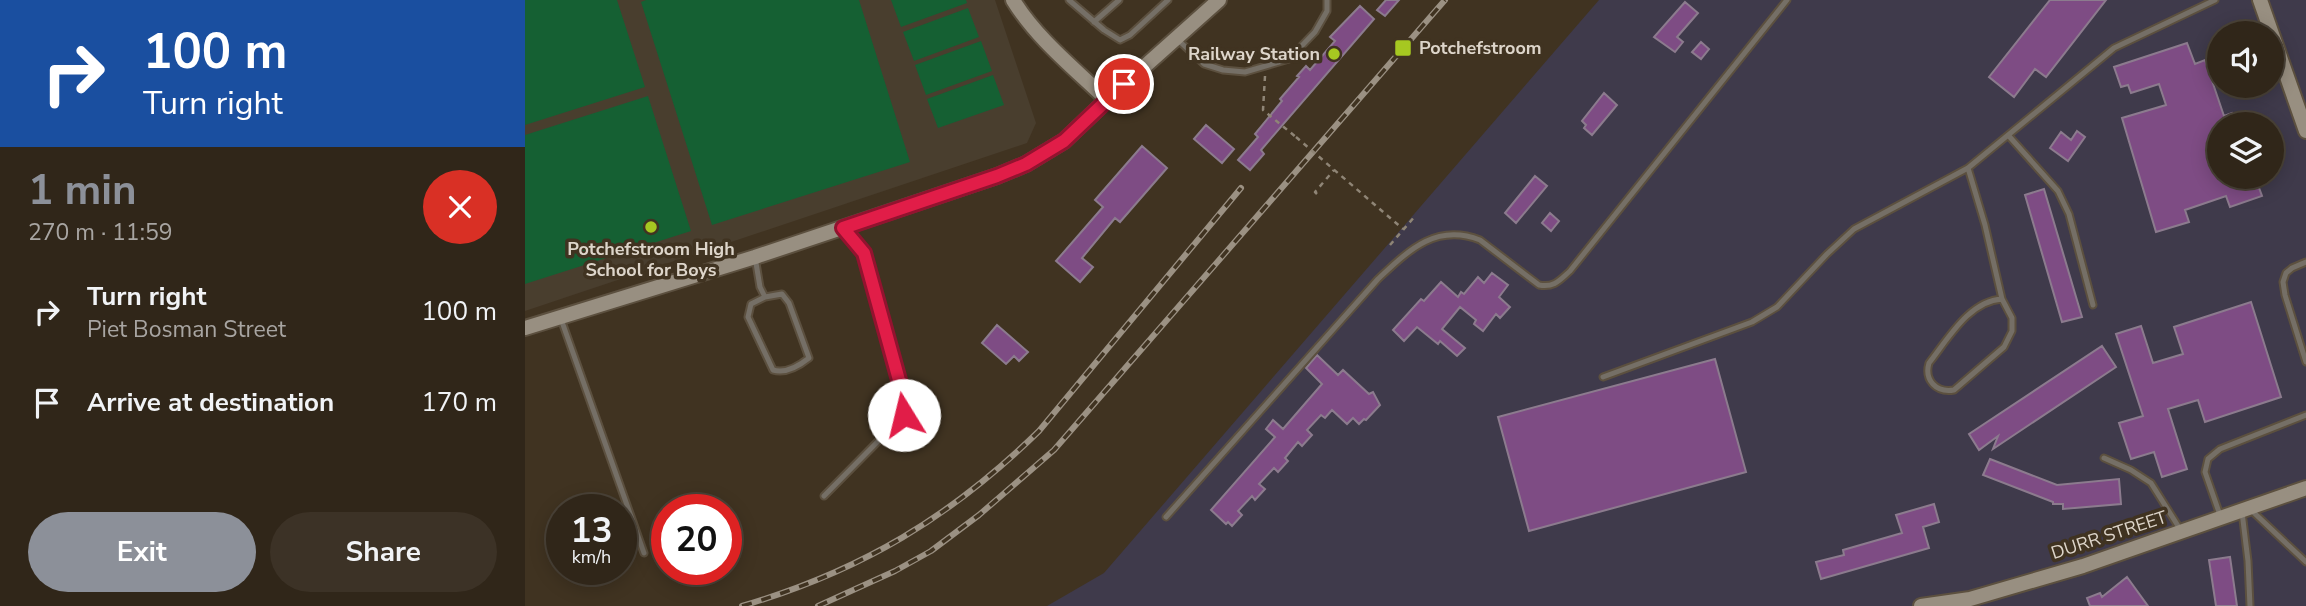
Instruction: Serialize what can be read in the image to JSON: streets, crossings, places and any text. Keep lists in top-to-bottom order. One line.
{"streets":{"street":["DURR STREET"]},"places":{"transit":["Potchefstroom"],"other":["Railway Station","Potchefstroom High School for Boys"]},"page":{"turn":["100 m","Turn right"],"heading":["1 min","270 m · 11:59"],"list":[{"name":"Turn right","note":"Piet Bosman Street","value":"100 m"},{"name":"Arrive at destination","value":"170 m"}],"speed":"13 km/h","limit":"20","buttons":["Exit","Share"]}}
